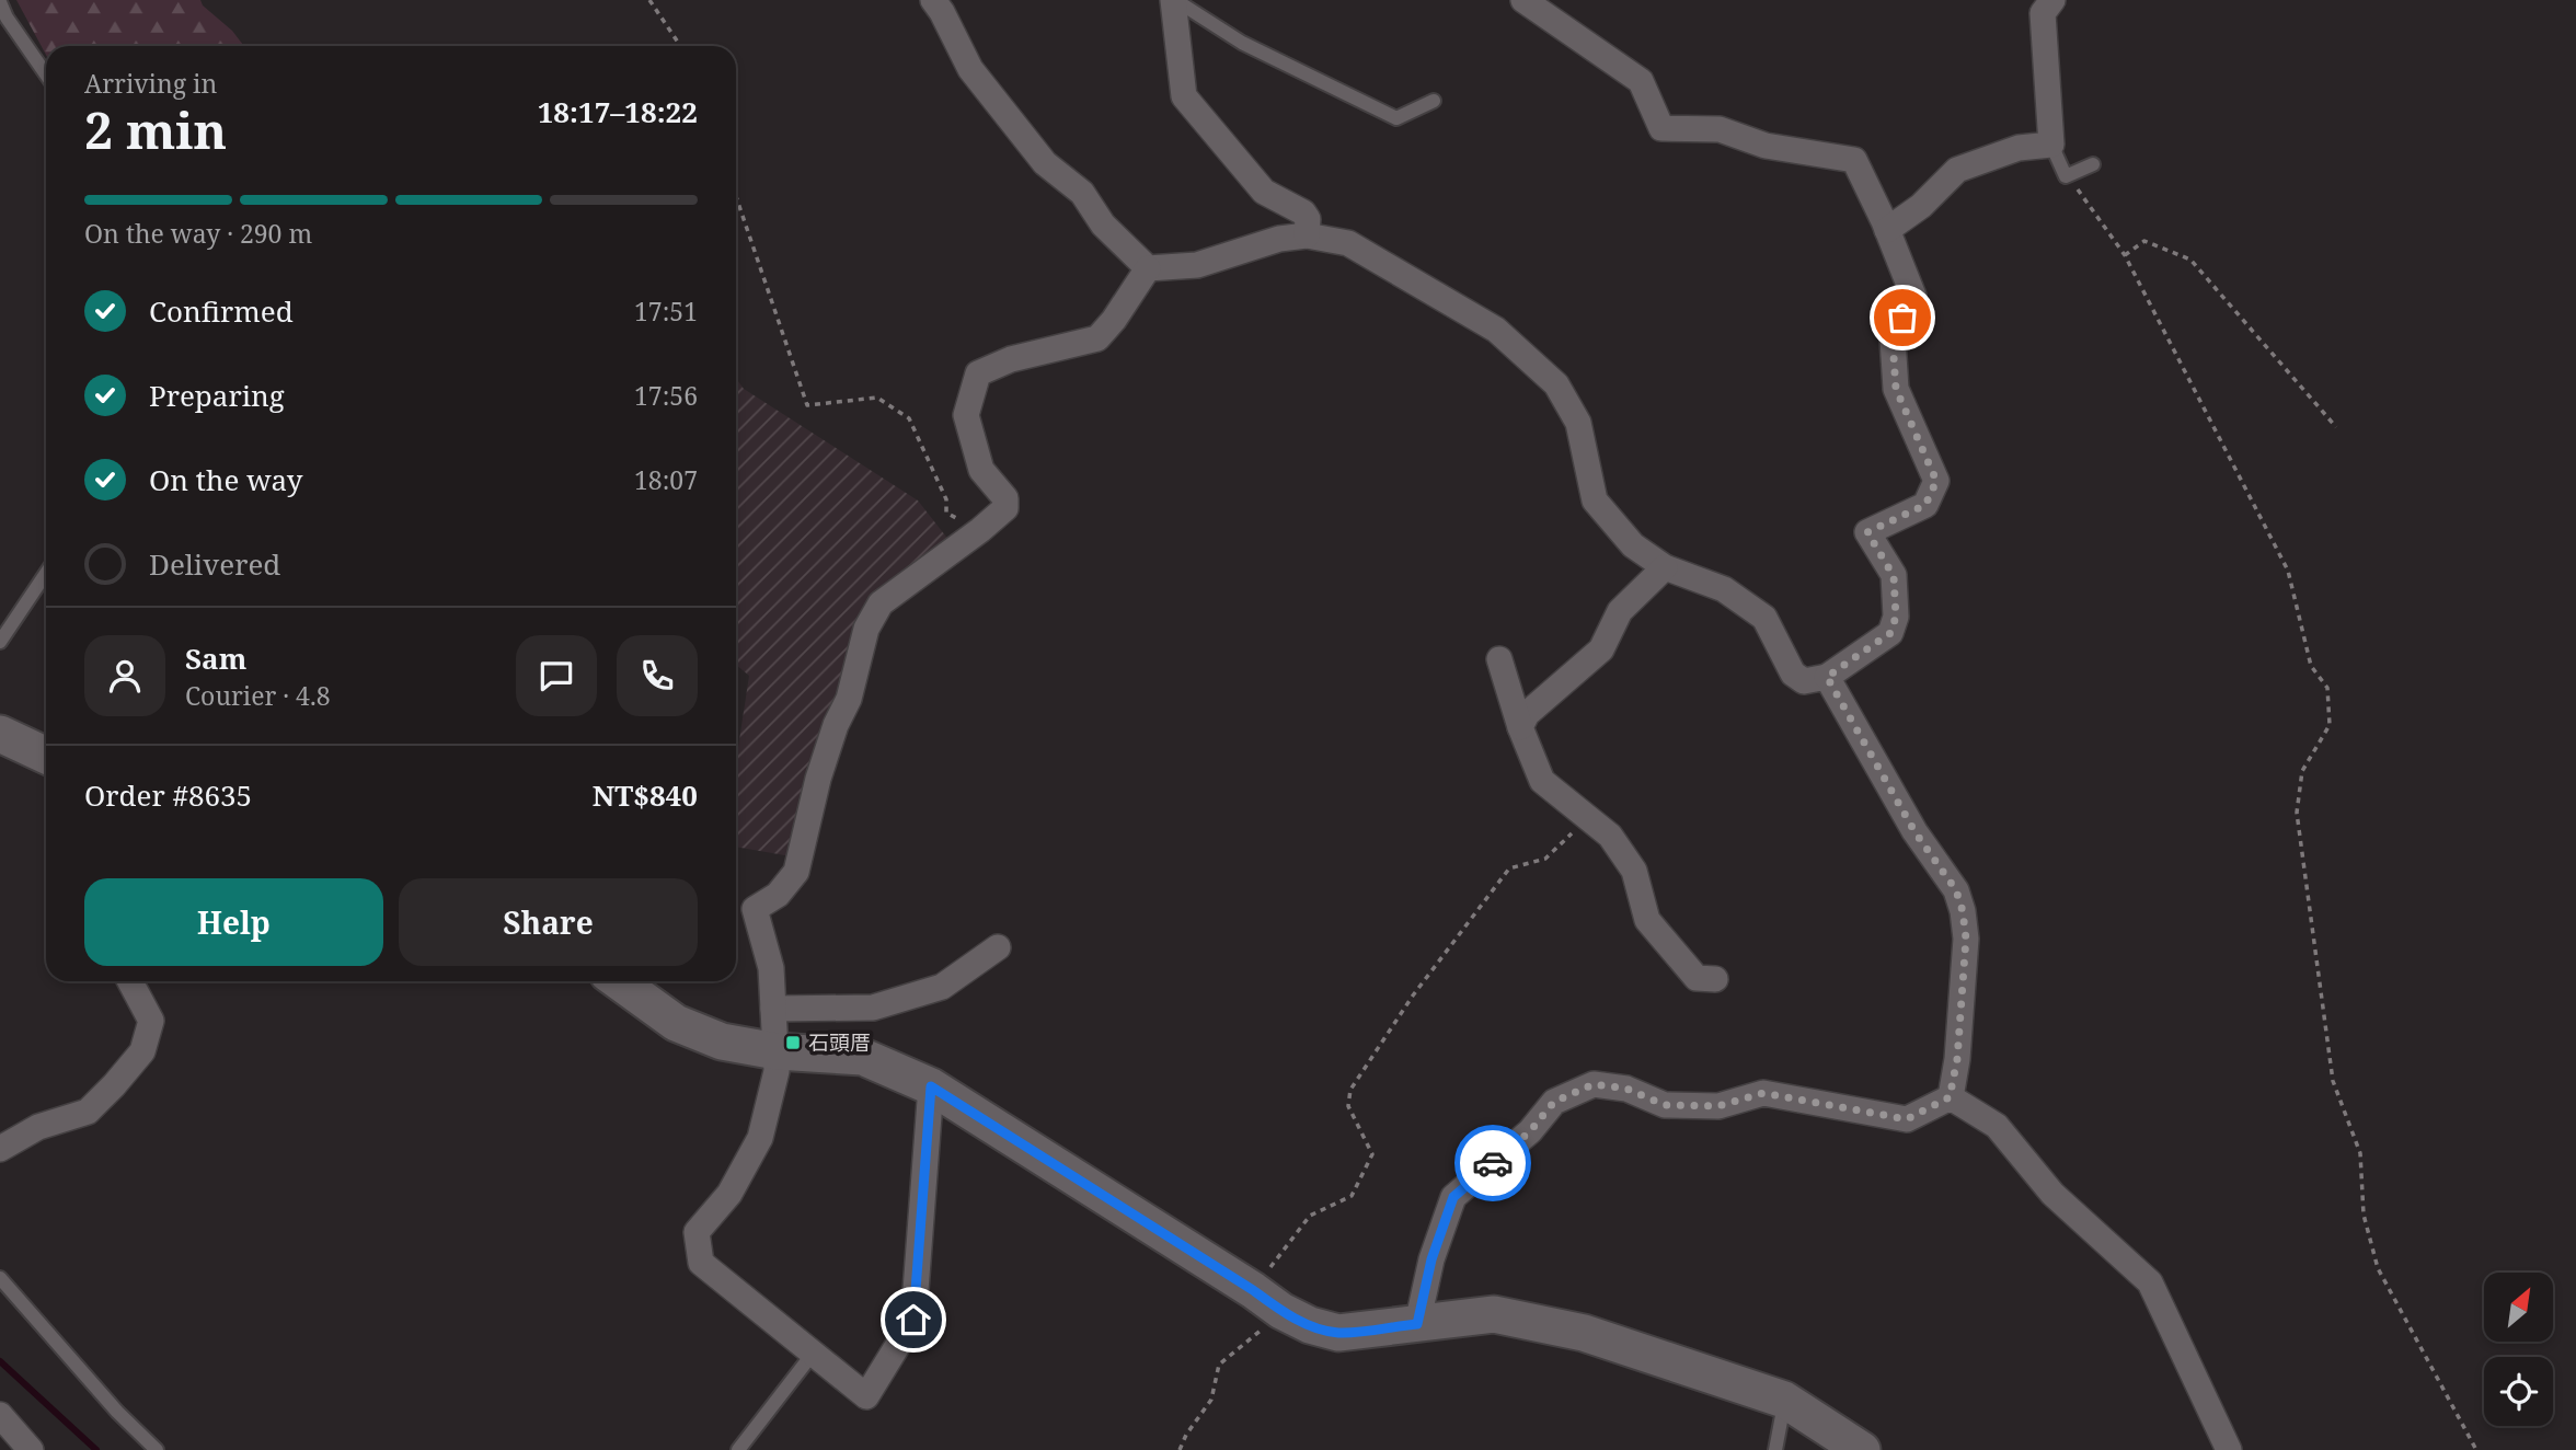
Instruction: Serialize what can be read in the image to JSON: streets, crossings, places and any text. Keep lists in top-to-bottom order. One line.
{"places":{"transit":["石頭厝"]},"north":"top right","page":{"heading":["2 min","Arriving in","18:17–18:22"],"panel":["Sam","Courier · 4.8","Order #8635","NT$840"],"bar":"On the way · 290 m","list":[["Confirmed","17:51"],["Preparing","17:56"],["On the way","18:07"],"Delivered"],"buttons":["Help","Share"]}}
